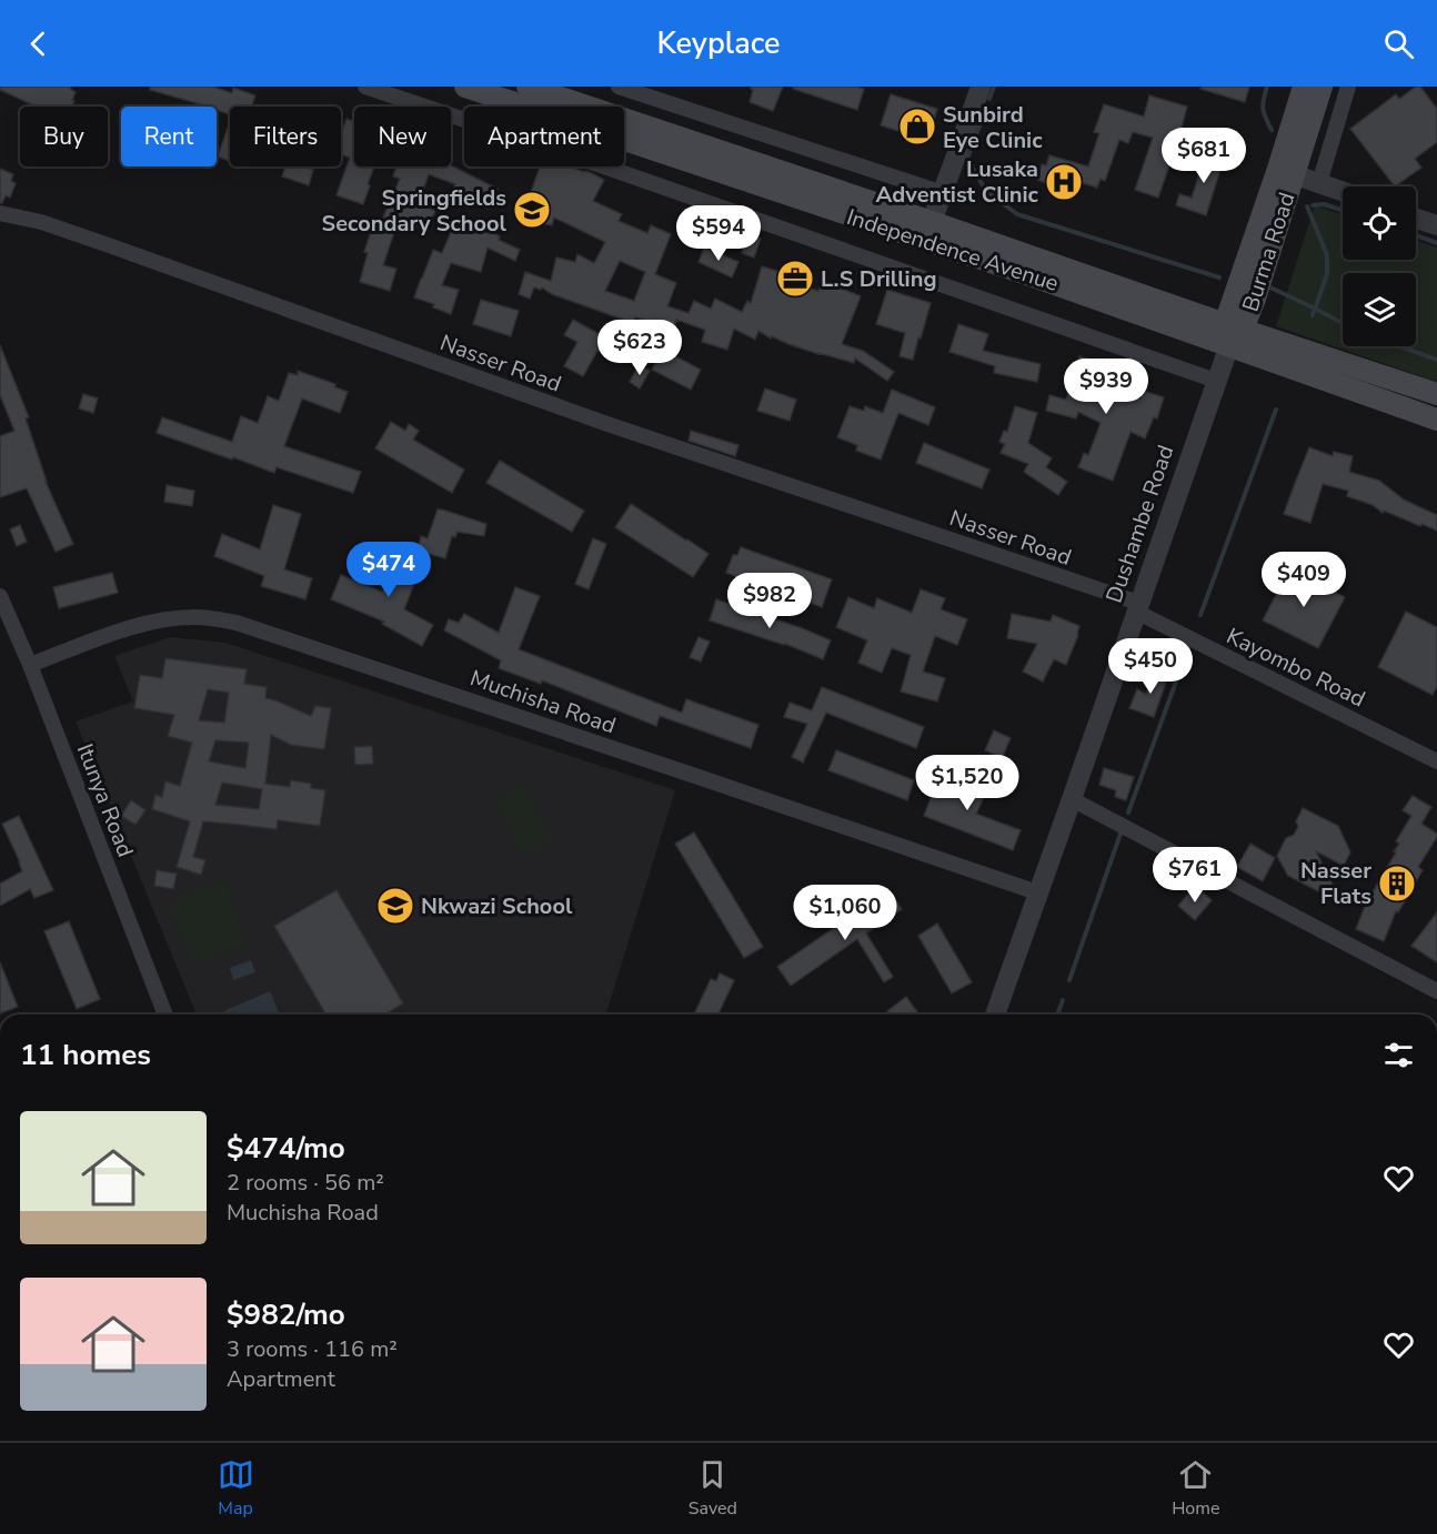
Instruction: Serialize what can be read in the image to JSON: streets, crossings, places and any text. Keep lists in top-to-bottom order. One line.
{"streets":{"main road":["Independence Avenue","Burma Road"],"street":["Nasser Road","Dushambe Road","Kayombo Road","Muchisha Road","Itunya Road"]},"crossings":[["Independence Avenue","Burma Road"],["Independence Avenue","Dushambe Road"],["Burma Road","Dushambe Road"],["Nasser Road","Dushambe Road"],["Nasser Road","Kayombo Road"],["Dushambe Road","Kayombo Road"],["Dushambe Road","Muchisha Road"],["Muchisha Road","Itunya Road"]],"places":{"shop":["Sunbird Eye Clinic"],"hospital":["Lusaka Adventist Clinic"],"school or university":["Springfields Secondary School","Nkwazi School"],"office":["L.S Drilling"],"building":["Nasser Flats"]},"page":{"header":"Keyplace","chip":["Buy","Rent","Filters","New","Apartment"],"price":["$681","$594","$623","$939","$474","$409","$982","$450","$1,520","$761","$1,060"],"heading":"11 homes","list":[{"name":"$474/mo","note":"2 rooms · 56 m² · Muchisha Road"},{"name":"$982/mo","note":"3 rooms · 116 m² · Apartment"}],"tabs":["Map","Saved","Home"]}}
